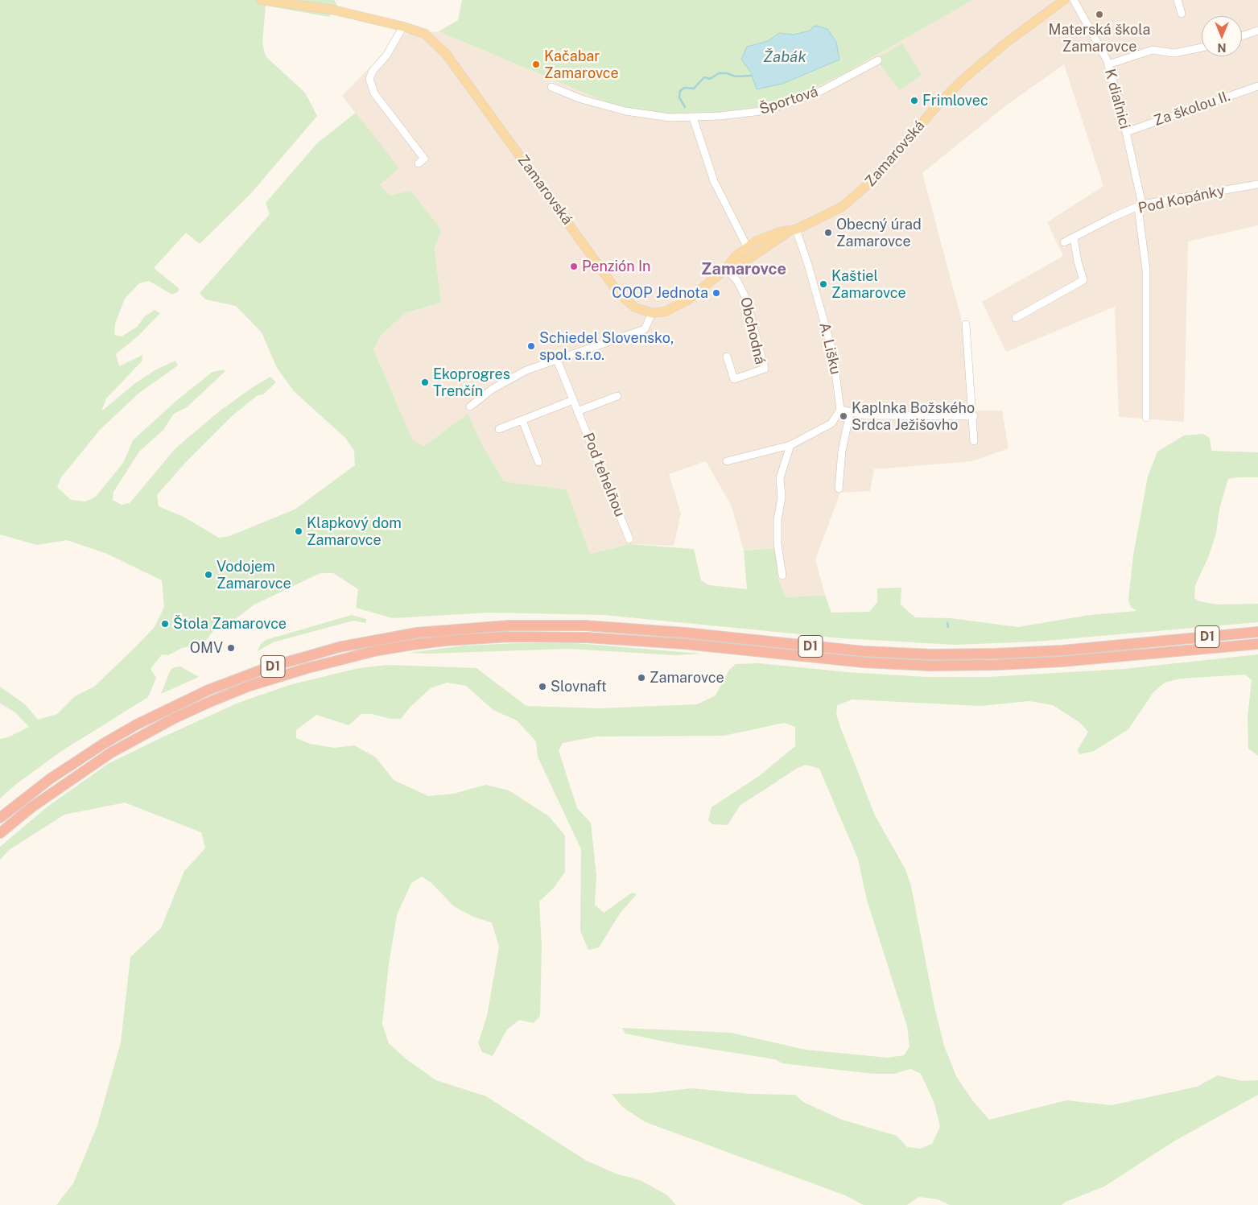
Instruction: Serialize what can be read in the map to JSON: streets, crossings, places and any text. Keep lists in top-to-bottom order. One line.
{"streets":{"highway":["D1"],"main road":["Zamarovská"],"street":["K diaľnici","Športová","Za školou II.","Pod Kopánky","Obchodná","A. Lišku","Pod tehelňou"]},"crossings":[["K diaľnici","Za školou II."],["K diaľnici","Pod Kopánky"],["Zamarovská","Obchodná"],["Zamarovská","A. Lišku"]],"districts":["Zamarovce"],"water":["Žabák"],"places":["Materská škola Zamarovce","Kačabar Zamarovce","Frimlovec","Obecný úrad Zamarovce","Penzión In","Kaštiel Zamarovce","COOP Jednota","Schiedel Slovensko, spol. s.r.o.","Ekoprogres Trenčín","Kaplnka Božského Srdca Ježišovho","Klapkový dom Zamarovce","Vodojem Zamarovce","Štola Zamarovce","OMV","Zamarovce","Slovnaft"],"north":"bottom"}
